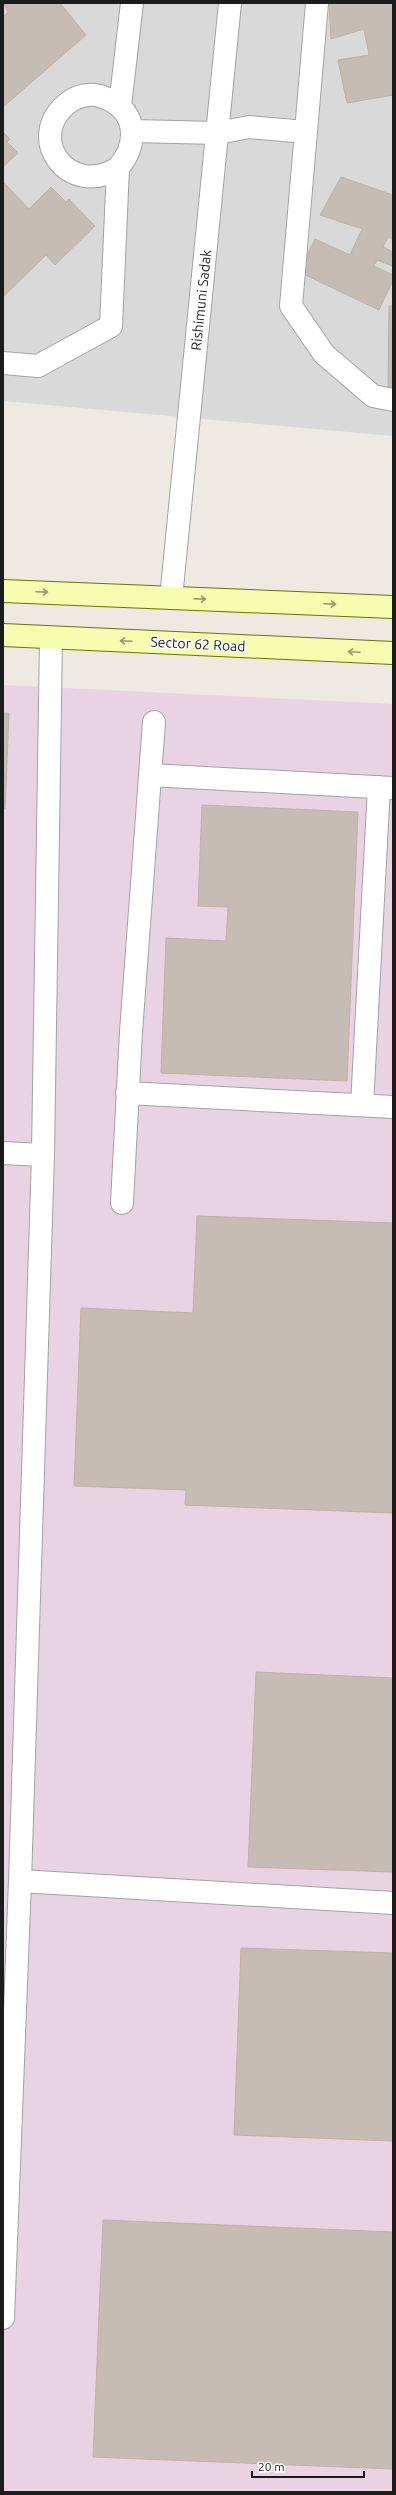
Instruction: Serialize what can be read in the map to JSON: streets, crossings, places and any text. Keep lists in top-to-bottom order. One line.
{"streets":{"street":["Rishimuni Sadak","Sector 62 Road"]},"scale_bar":"20 m"}
